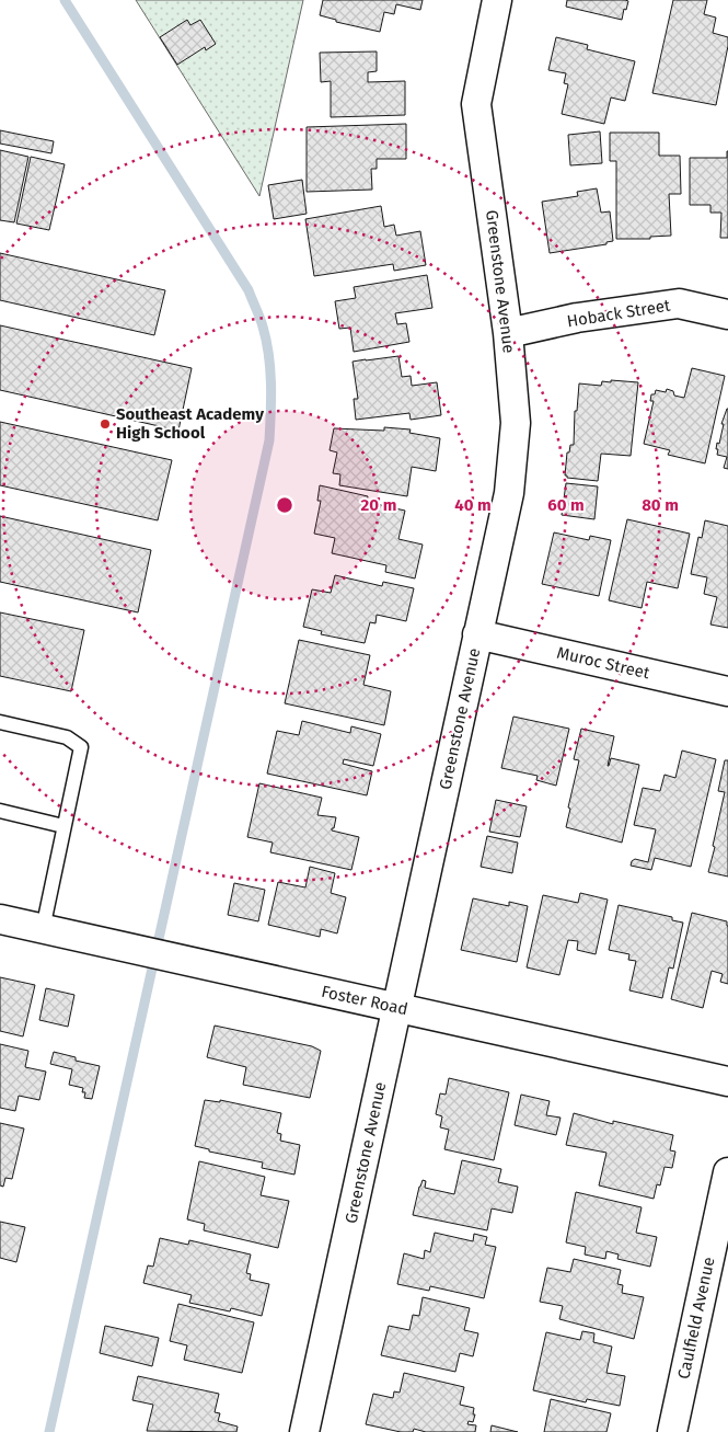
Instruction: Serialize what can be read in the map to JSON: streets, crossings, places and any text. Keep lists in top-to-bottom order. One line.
{"streets":{"street":["Greenstone Avenue","Hoback Street","Muroc Street","Foster Road","Caulfield Avenue"]},"crossings":[["Greenstone Avenue","Hoback Street"],["Greenstone Avenue","Muroc Street"],["Greenstone Avenue","Foster Road"]],"places":["Southeast Academy High School"],"rings":["20 m","40 m","60 m","80 m"]}
